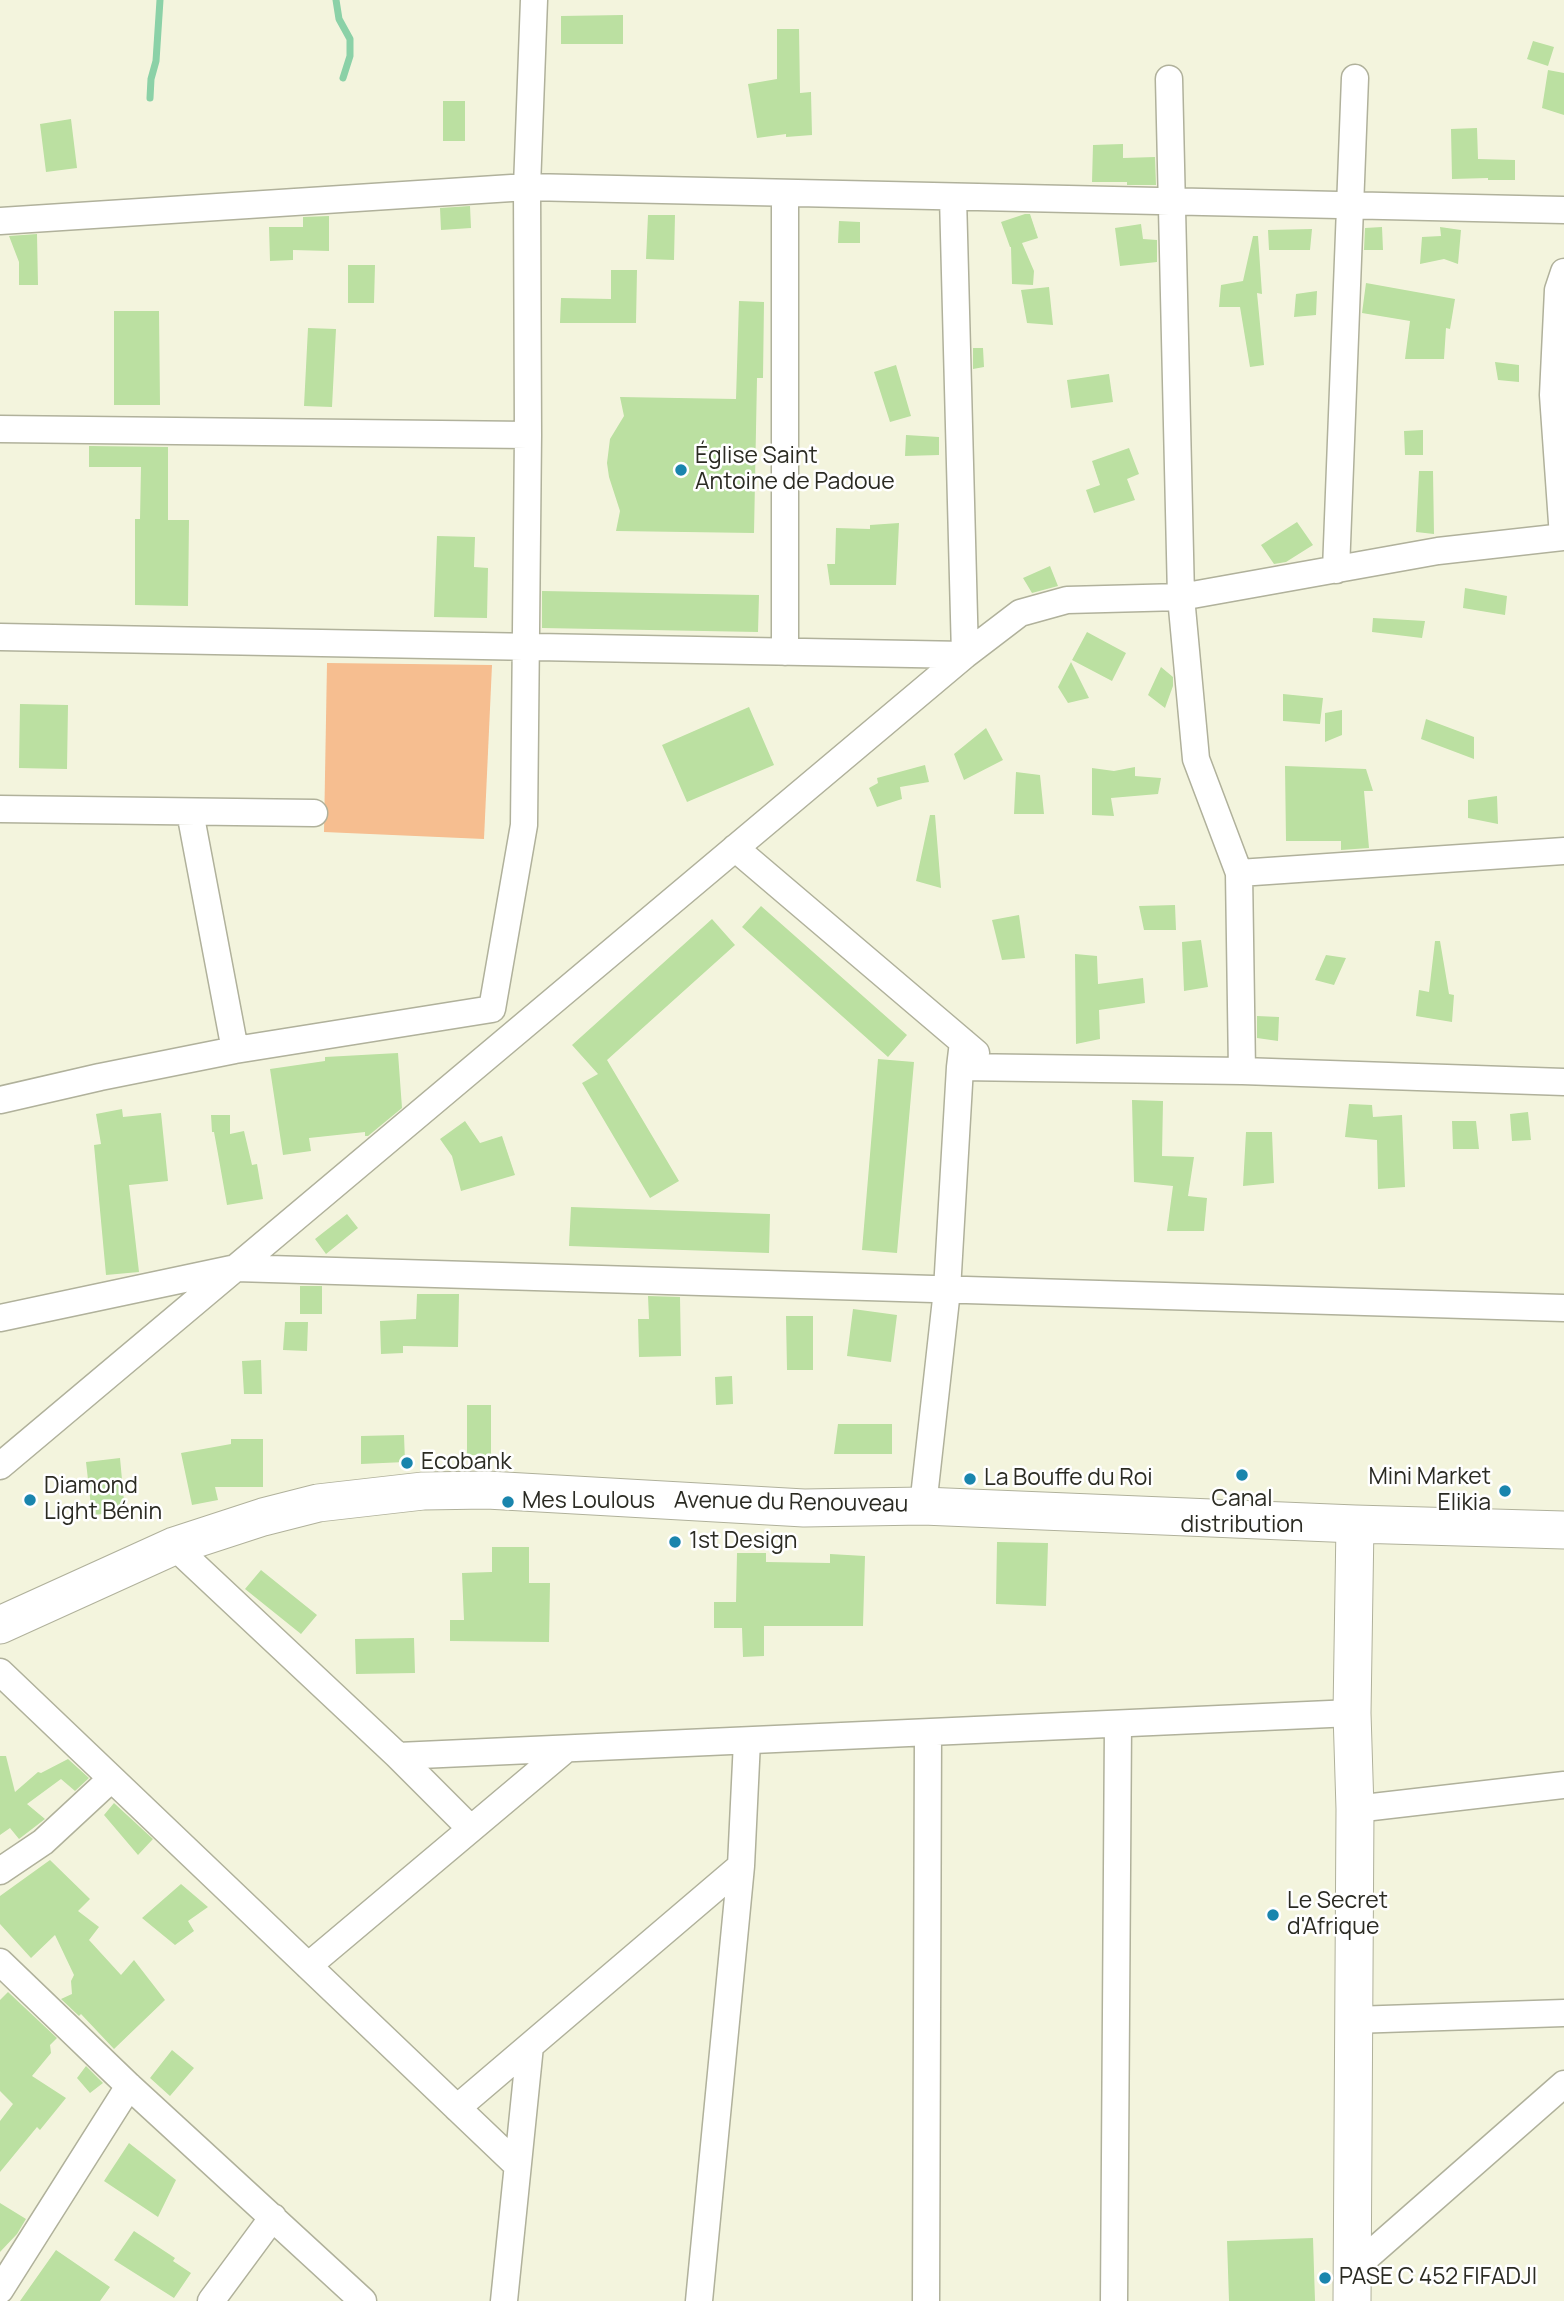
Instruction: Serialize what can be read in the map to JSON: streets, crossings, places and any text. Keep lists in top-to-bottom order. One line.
{"streets":{"main road":["Avenue du Renouveau"]},"places":["Église Saint Antoine de Padoue","Ecobank","Canal distribution","La Bouffe du Roi","Mini Market Elikia","Diamond Light Bénin","Mes Loulous","1st Design","Le Secret d'Afrique","PASE C 452 FIFADJI"]}
